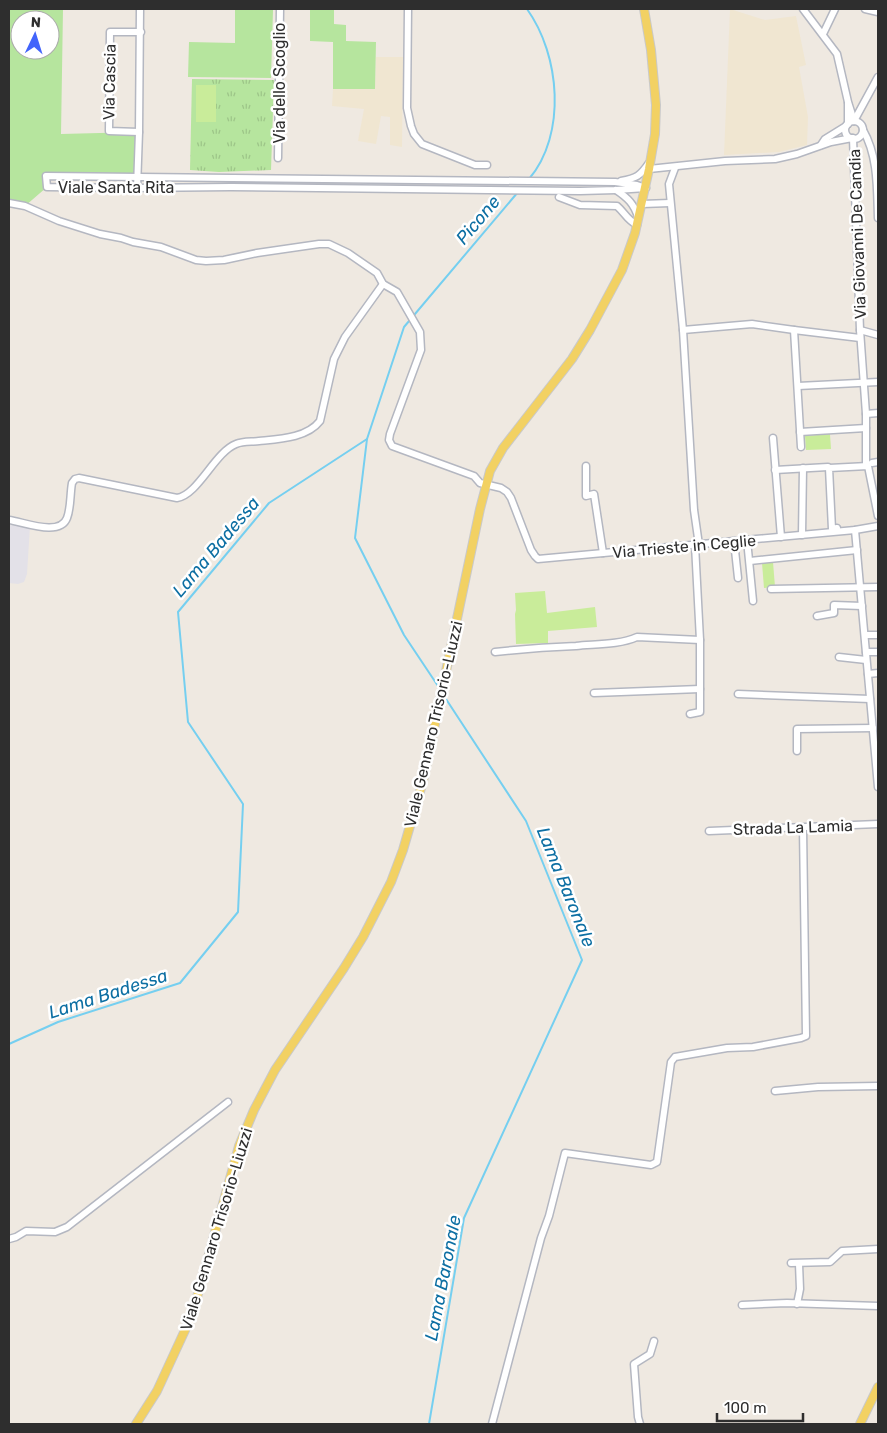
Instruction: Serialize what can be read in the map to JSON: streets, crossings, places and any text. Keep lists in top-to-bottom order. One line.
{"streets":{"main road":["Viale Gennaro Trisorio-Liuzzi"],"street":["Via Cascia","Via dello Scoglio","Viale Santa Rita","Via Giovanni De Candia","Via Trieste in Ceglie","Strada La Lamia"]},"crossings":[["Via Cascia","Viale Santa Rita"],["Viale Santa Rita","Viale Gennaro Trisorio-Liuzzi"],["Via Trieste in Ceglie","Viale Gennaro Trisorio-Liuzzi"]],"water":["Picone","Lama Badessa","Lama Baronale"],"scale_bar":"100 m","north":"top"}
